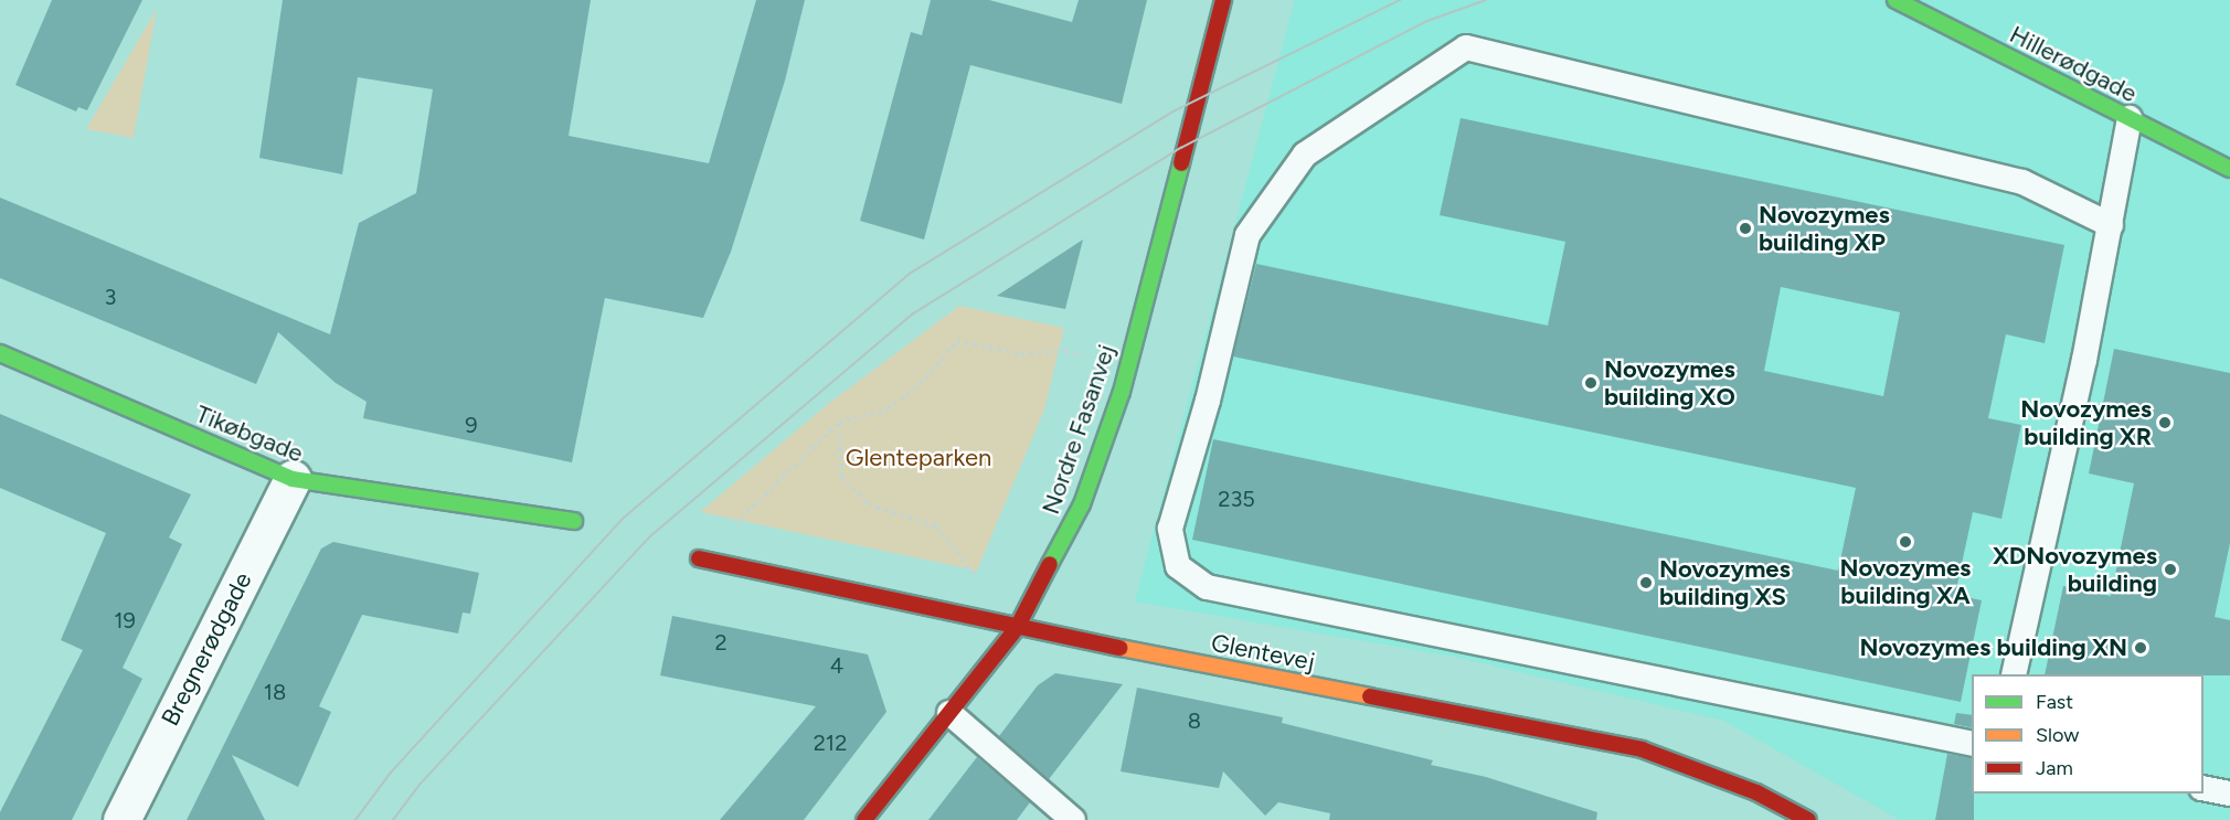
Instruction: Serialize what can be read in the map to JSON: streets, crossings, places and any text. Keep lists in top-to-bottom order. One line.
{"streets":{"street":["Hillerødgade","Nordre Fasanvej","Tikøbgade","Bregnerødgade","Glentevej"]},"crossings":[["Nordre Fasanvej","Glentevej"],["Tikøbgade","Bregnerødgade"]],"parks":["Glenteparken"],"places":["Novozymes building XP","Novozymes building XO","Novozymes building XR","Novozymes building XA","XDNovozymes building","Novozymes building XS","Novozymes building XN"],"house_numbers":["3","9","235","19","2","4","18","8","212"],"legend":["Fast","Slow","Jam"]}
